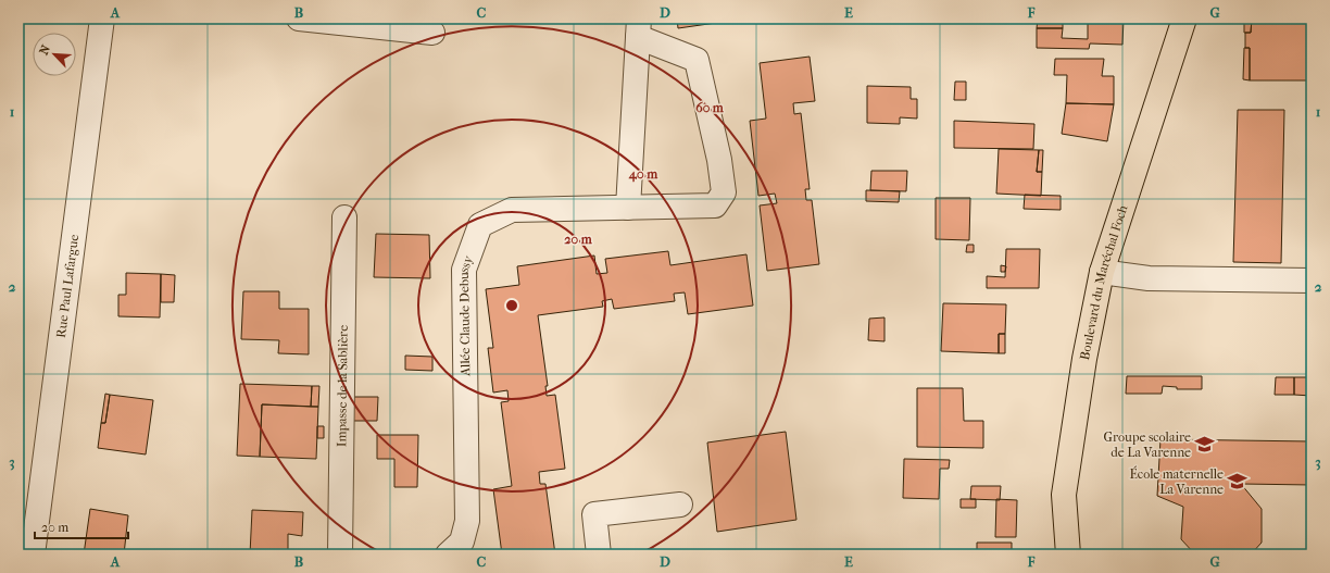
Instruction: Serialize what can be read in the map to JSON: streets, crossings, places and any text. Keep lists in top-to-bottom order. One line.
{"streets":{"main road":["Boulevard du Maréchal Foch"],"street":["Rue Paul Lafargue","Allée Claude Debussy","Impasse de la Sablière"]},"places":{"school or university":["Groupe scolaire de La Varenne","École maternelle La Varenne"]},"scale_bar":"20 m","north":"top left","grid":{"columns":["A","B","C","D","E","F","G"],"rows":["1","2","3"]},"rings":["60 m","40 m","20 m"]}
